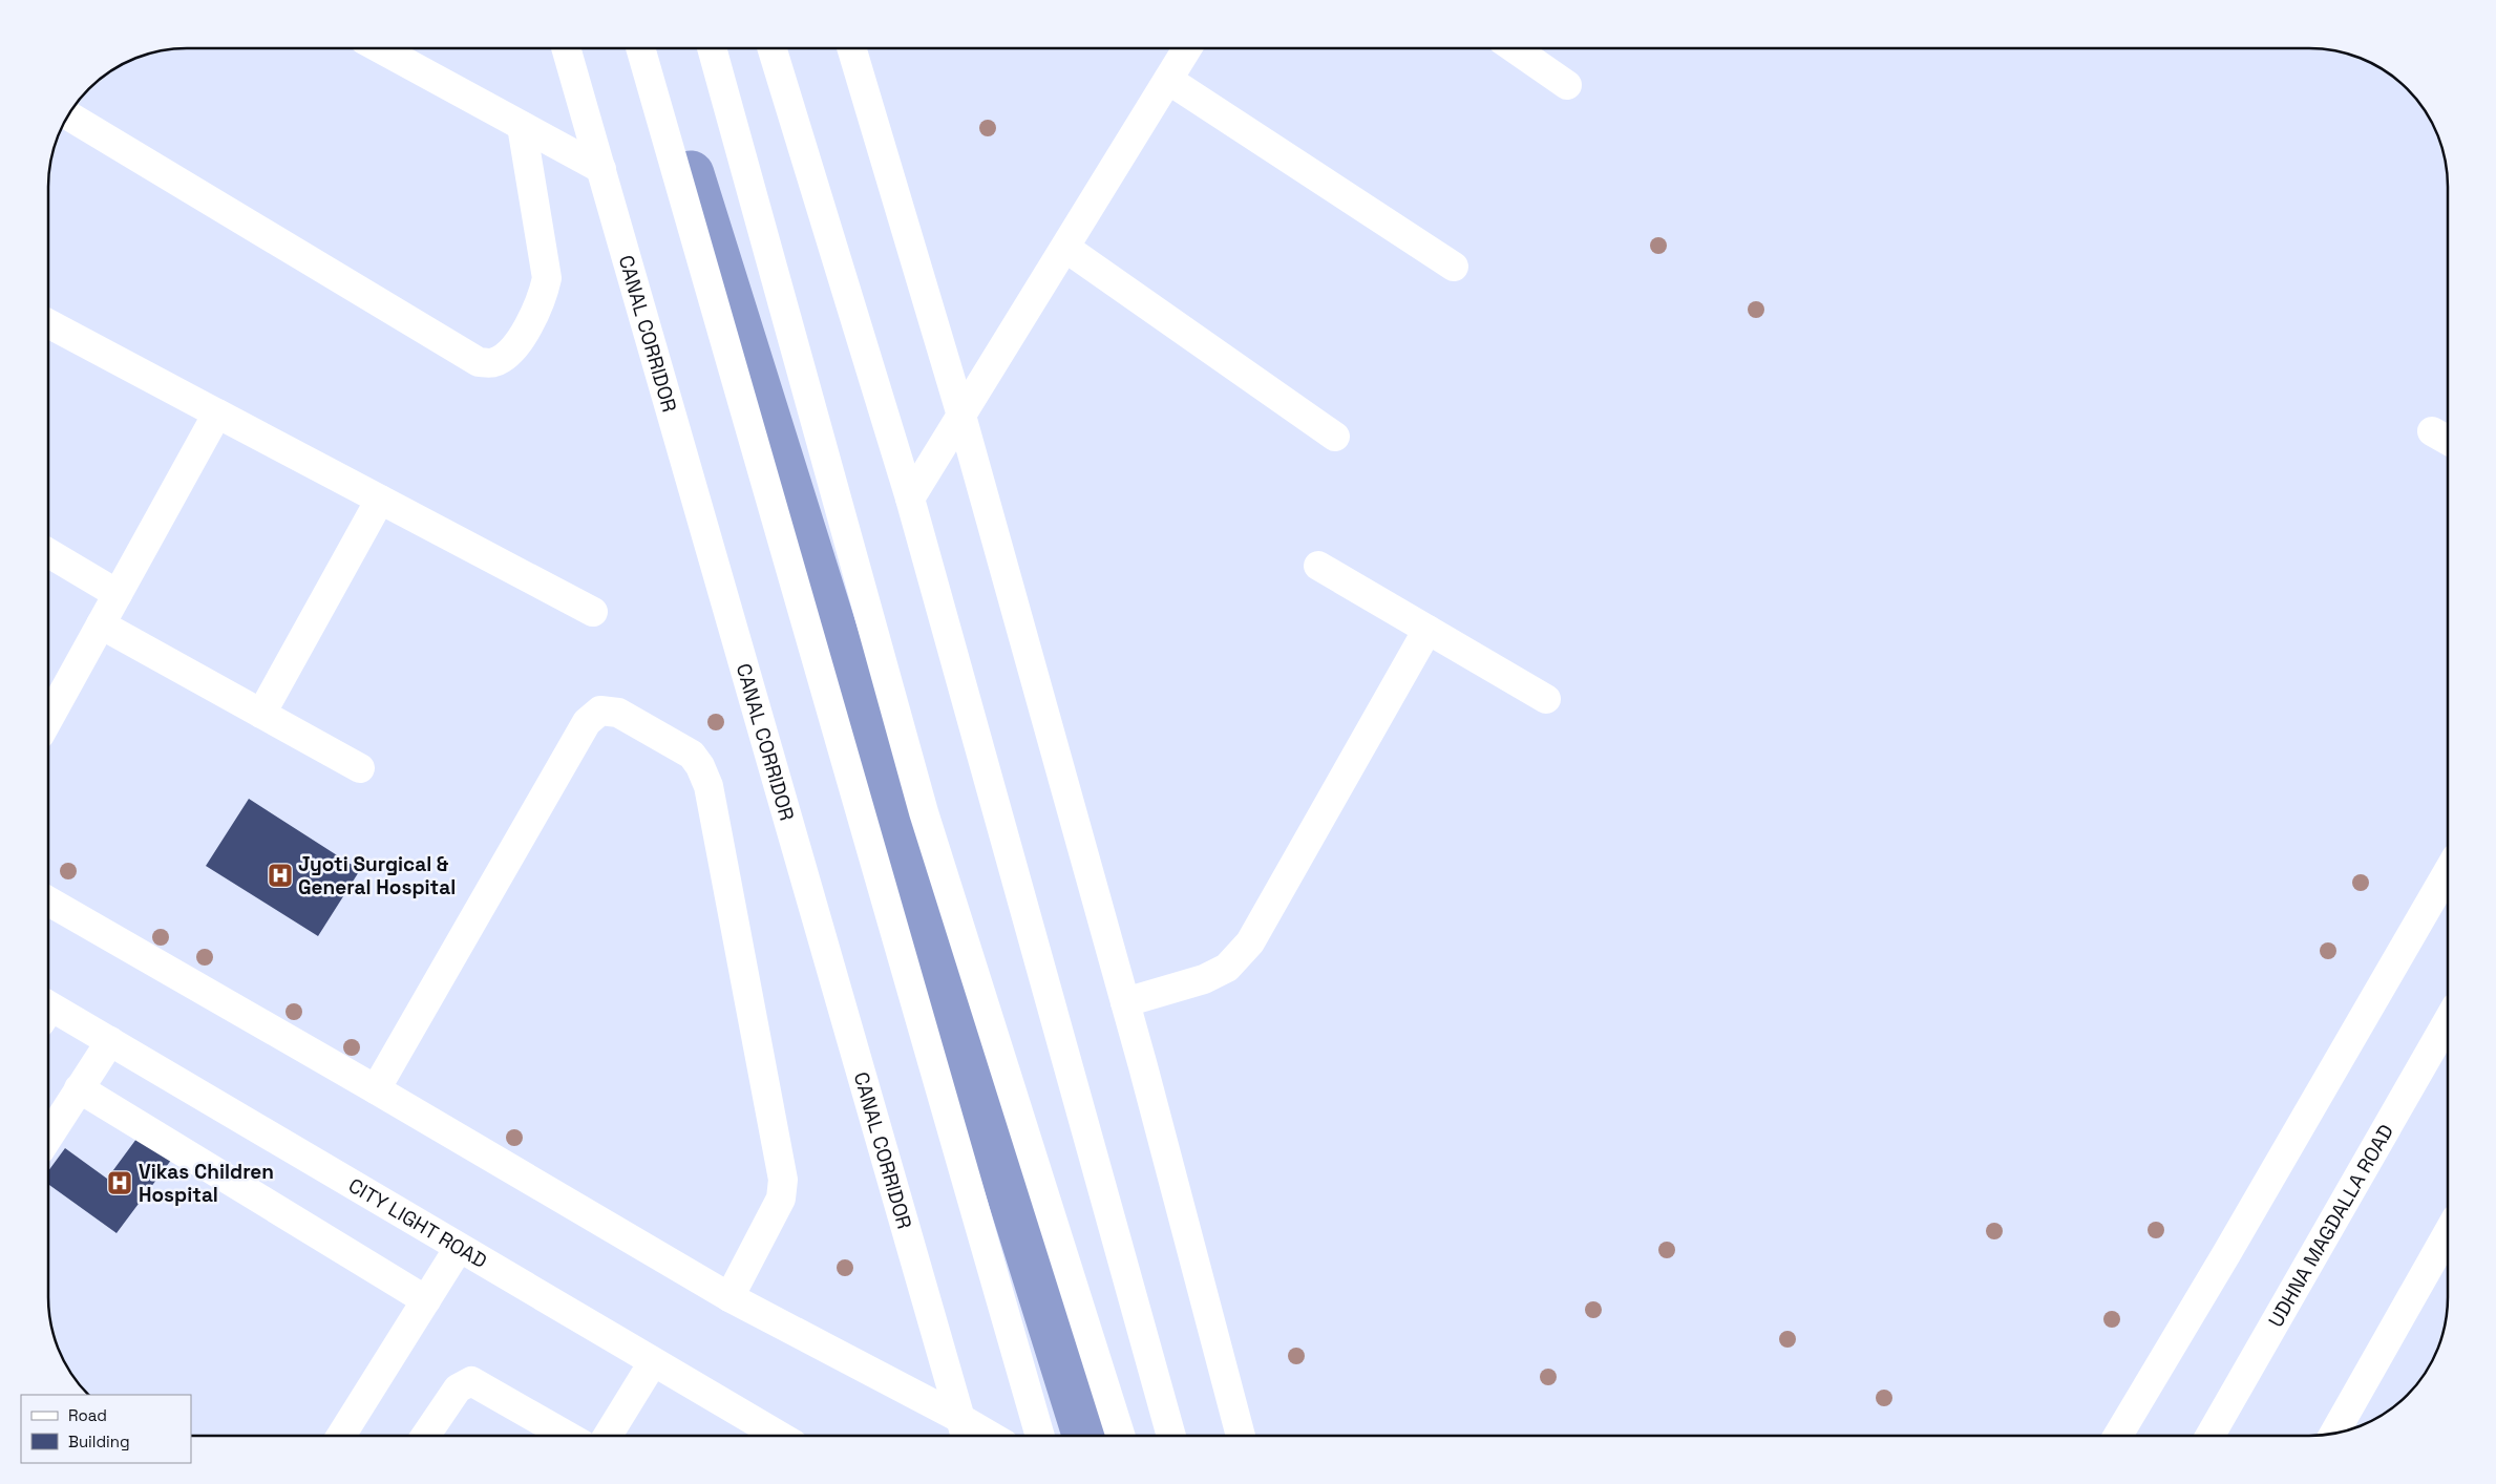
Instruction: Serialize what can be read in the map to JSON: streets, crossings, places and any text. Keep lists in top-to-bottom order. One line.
{"streets":{"street":["CANAL CORRIDOR","CITY LIGHT ROAD","UDHNA MAGDALLA ROAD"]},"places":{"hospital":["Jyoti Surgical & General Hospital","Vikas Children Hospital"]},"legend":["Road","Building"]}
